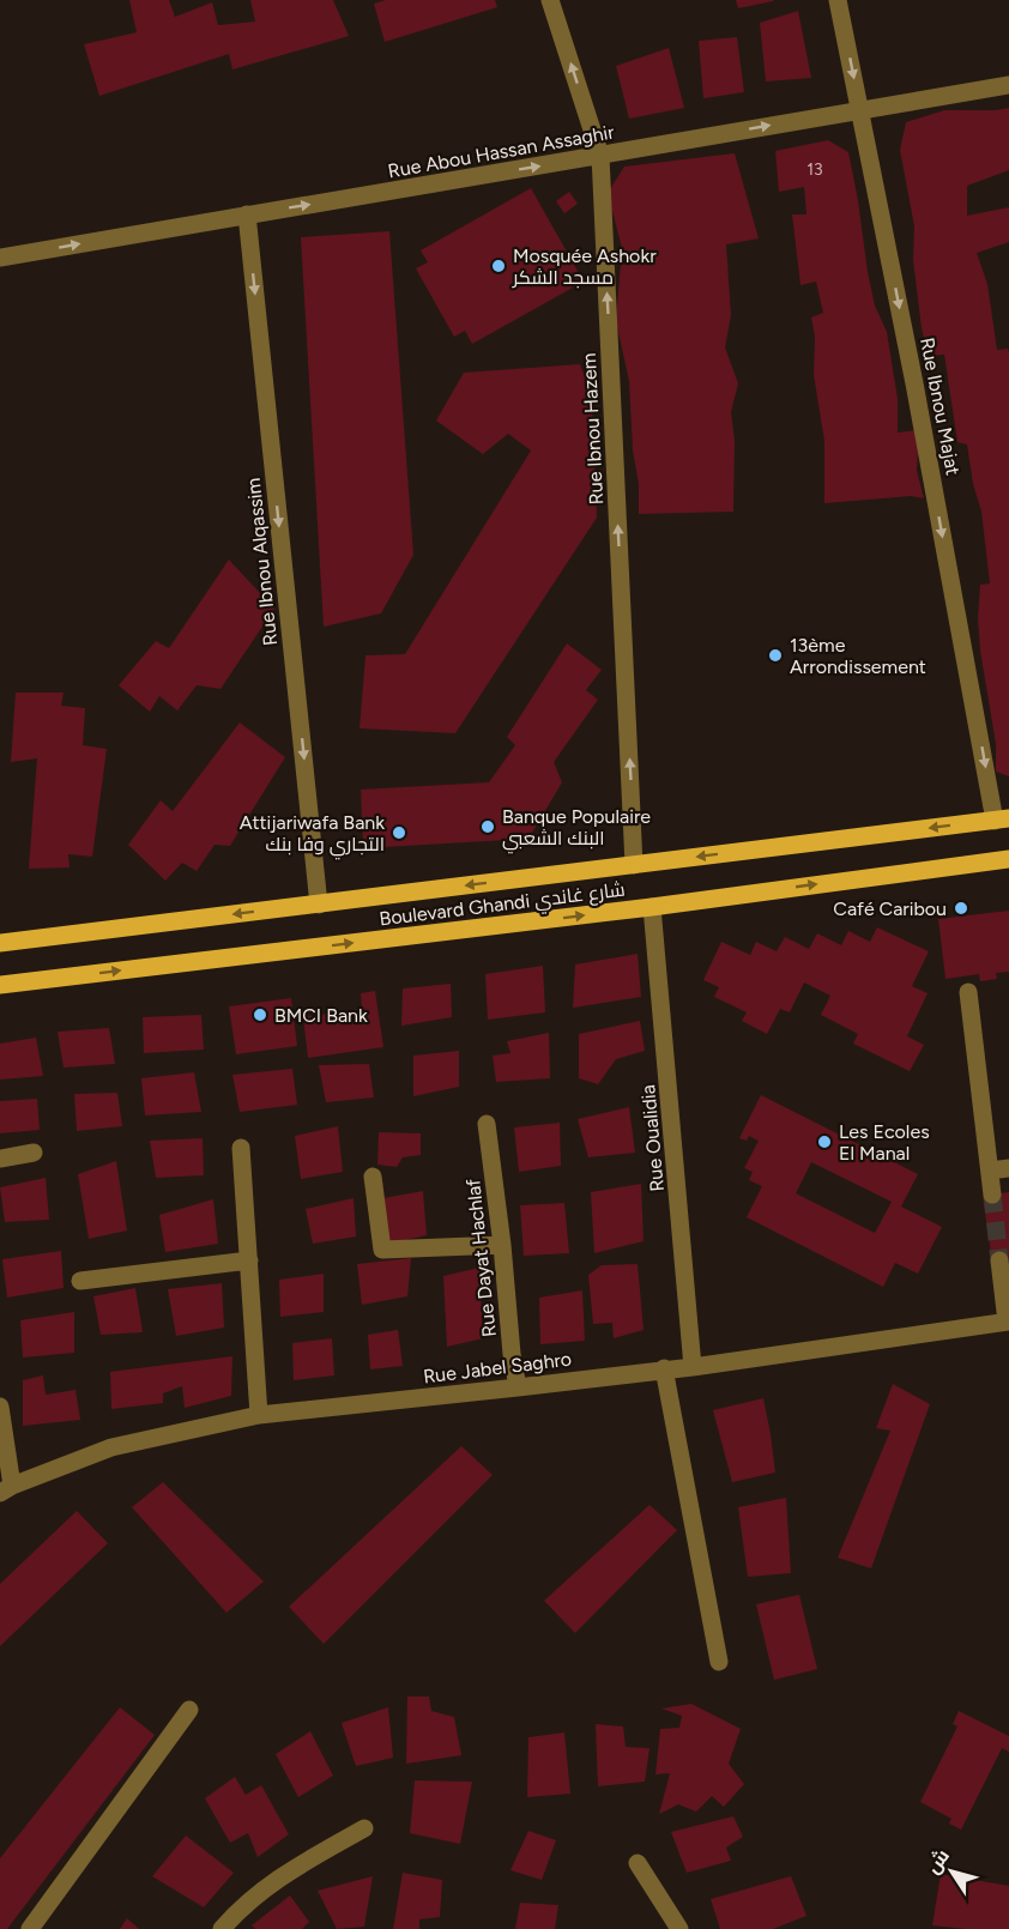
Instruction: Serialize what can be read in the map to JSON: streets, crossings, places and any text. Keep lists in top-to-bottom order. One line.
{"streets":{"main road":["Boulevard Ghandi شارع غاندي"],"street":["Rue Abou Hassan Assaghir","Rue Ibnou Majat","Rue Ibnou Hazem","Rue Ibnou Alqassim","Rue Oualidia","Rue Dayat Hachlaf","Rue Jabel Saghro"]},"crossings":[["Rue Abou Hassan Assaghir","Rue Ibnou Majat"],["Rue Abou Hassan Assaghir","Rue Ibnou Hazem"],["Rue Abou Hassan Assaghir","Rue Ibnou Alqassim"],["Rue Ibnou Majat","Boulevard Ghandi شارع غاندي"],["Rue Ibnou Hazem","Boulevard Ghandi شارع غاندي"],["Rue Ibnou Alqassim","Boulevard Ghandi شارع غاندي"],["Boulevard Ghandi شارع غاندي","Rue Oualidia"],["Rue Oualidia","Rue Jabel Saghro"],["Rue Dayat Hachlaf","Rue Jabel Saghro"]],"one_way":["Rue Abou Hassan Assaghir","Rue Ibnou Majat","Rue Ibnou Hazem","Rue Ibnou Alqassim"],"places":["Mosquée Ashokr مسجد الشكر","13ème Arrondissement","Banque Populaire البنك الشعبي","Attijariwafa Bank التجاري وفا بنك","Café Caribou","BMCI Bank","Les Ecoles El Manal"],"house_numbers":["13"],"north":"top left"}
